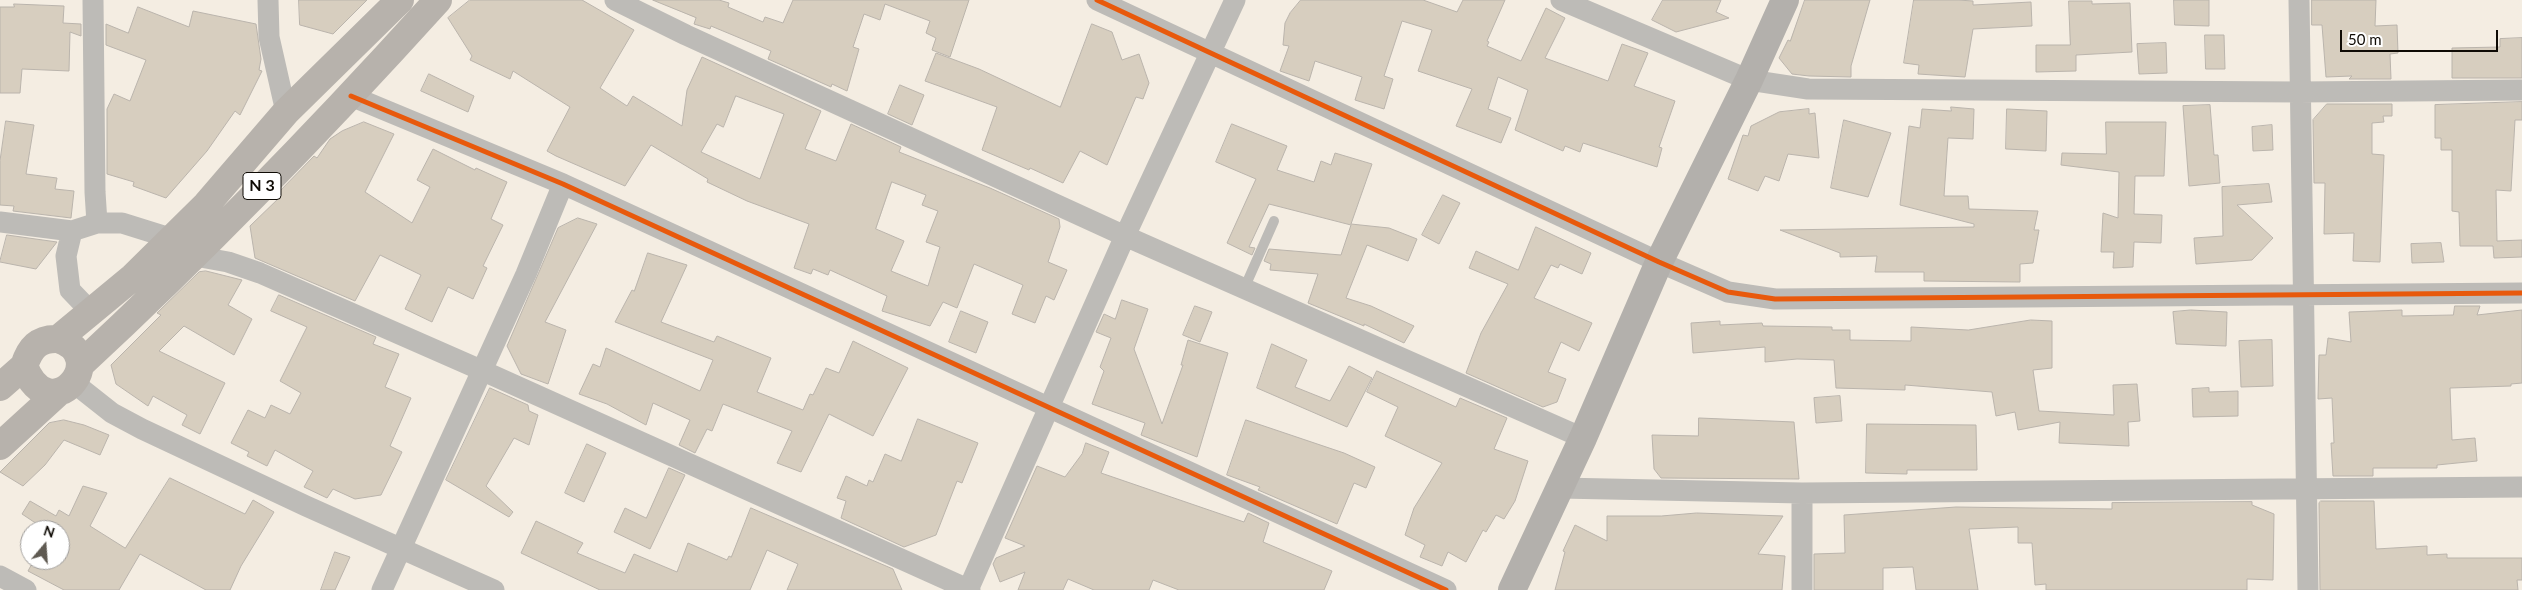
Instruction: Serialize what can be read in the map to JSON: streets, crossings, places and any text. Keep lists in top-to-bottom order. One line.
{"streets":{"main road":["N 3"]},"scale_bar":"50 m","north":"top"}
